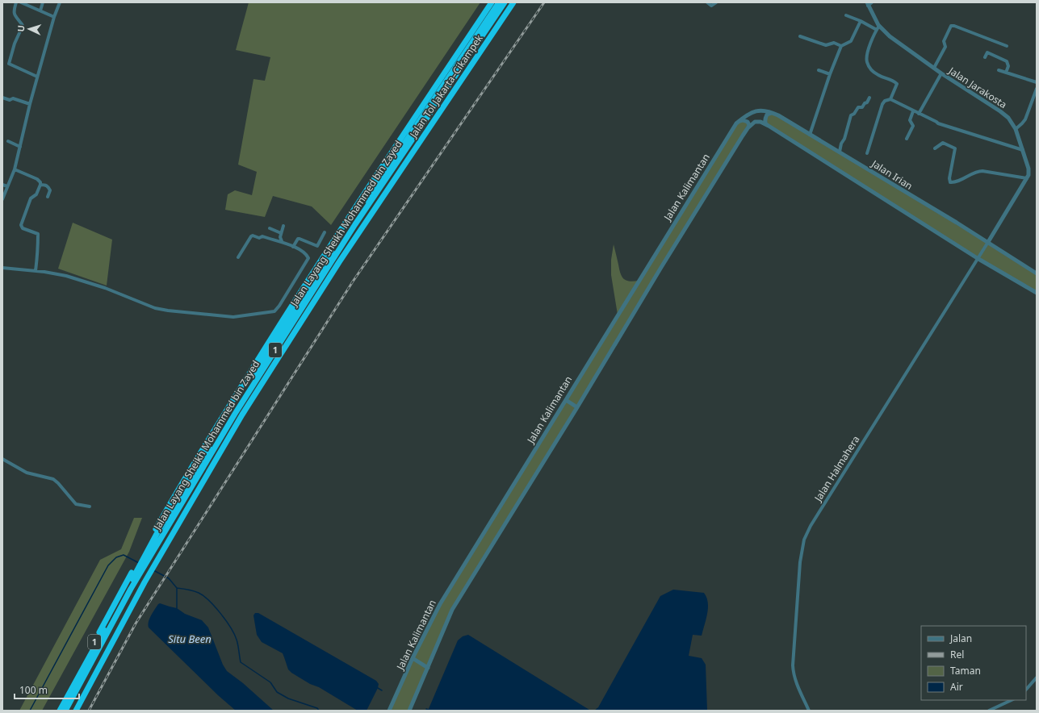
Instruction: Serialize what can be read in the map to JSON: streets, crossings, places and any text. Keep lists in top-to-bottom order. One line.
{"streets":{"highway":["Jalan Tol Jakarta–Cikampek","Jalan Layang Sheikh Mohammed bin Zayed","1"],"street":["Jalan Jarakosta","Jalan Irian","Jalan Kalimantan","Jalan Halmahera"]},"crossings":[["Jalan Irian","Jalan Kalimantan"],["Jalan Irian","Jalan Halmahera"]],"water":["Situ Been"],"legend":["Jalan","Rel","Taman","Air"],"scale_bar":"100 m","north":"left"}
